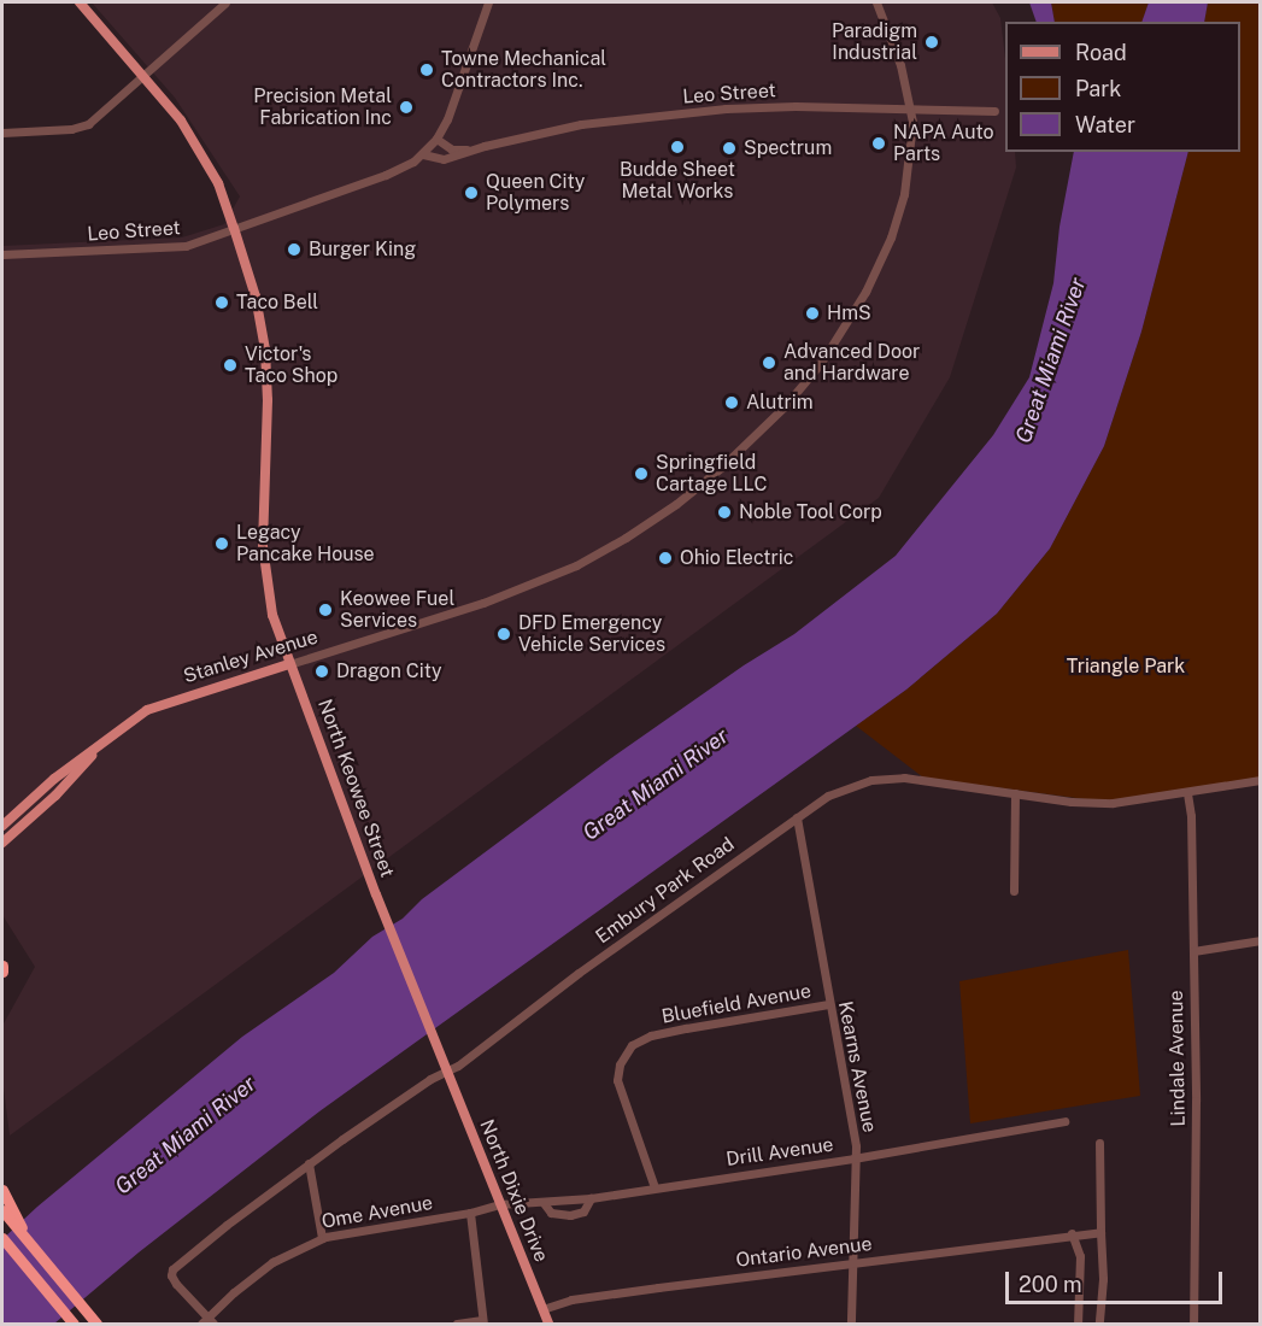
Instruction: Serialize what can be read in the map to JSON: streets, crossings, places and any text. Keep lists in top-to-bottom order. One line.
{"streets":{"main road":["Stanley Avenue","North Keowee Street","North Dixie Drive"],"street":["Leo Street","Embury Park Road","Bluefield Avenue","Lindale Avenue","Kearns Avenue","Drill Avenue","Ome Avenue","Ontario Avenue"]},"crossings":[["Leo Street","Stanley Avenue"],["Leo Street","North Keowee Street"],["Stanley Avenue","North Keowee Street"],["North Keowee Street","Embury Park Road"],["North Keowee Street","North Dixie Drive"],["Embury Park Road","Lindale Avenue"],["Embury Park Road","Kearns Avenue"],["Embury Park Road","North Dixie Drive"],["Embury Park Road","Ome Avenue"],["Bluefield Avenue","Kearns Avenue"],["Bluefield Avenue","Drill Avenue"],["Kearns Avenue","Drill Avenue"],["Kearns Avenue","Ontario Avenue"],["Drill Avenue","North Dixie Drive"],["Drill Avenue","Ome Avenue"],["North Dixie Drive","Ome Avenue"],["North Dixie Drive","Ontario Avenue"]],"water":["Great Miami River"],"parks":["Triangle Park"],"places":["Paradigm Industrial","Towne Mechanical Contractors Inc.","Precision Metal Fabrication Inc","NAPA Auto Parts","Budde Sheet Metal Works","Spectrum","Queen City Polymers","Burger King","Taco Bell","HmS","Advanced Door and Hardware","Victor's Taco Shop","Alutrim","Springfield Cartage LLC","Noble Tool Corp","Legacy Pancake House","Ohio Electric","Keowee Fuel Services","DFD Emergency Vehicle Services","Dragon City"],"legend":["Road","Park","Water"],"scale_bar":"200 m"}
